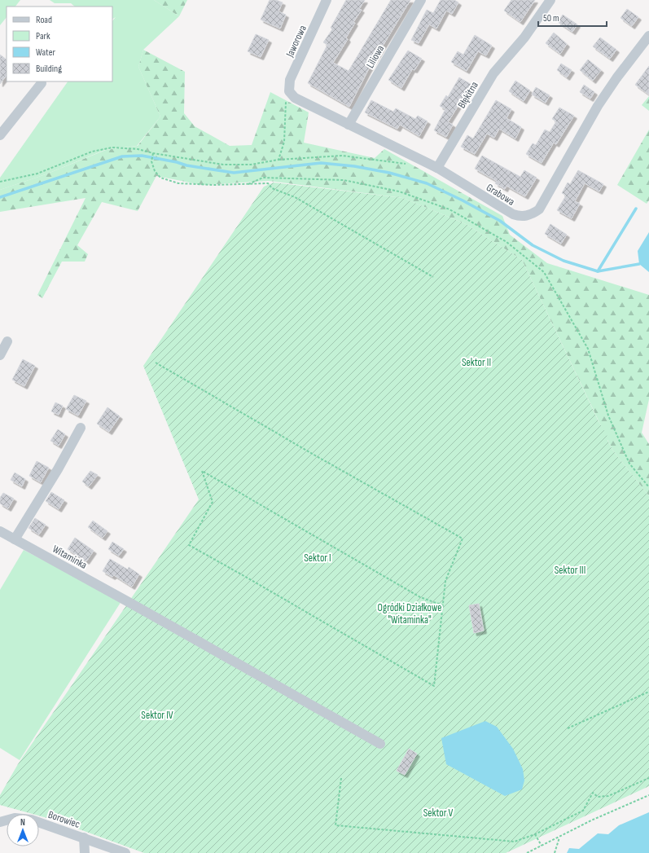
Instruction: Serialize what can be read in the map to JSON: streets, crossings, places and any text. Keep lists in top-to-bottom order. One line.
{"streets":{"street":["Jaworowa","Liliowa","Błękitna","Grabowa","Witaminka","Borowiec"]},"crossings":[["Jaworowa","Grabowa"],["Liliowa","Grabowa"],["Błękitna","Grabowa"]],"parks":["Sektor II","Sektor I","Sektor III","Ogródki Działkowe \"Witaminka\"","Sektor IV","Sektor V"],"legend":["Road","Park","Water","Building"],"scale_bar":"50 m","north":"top"}
